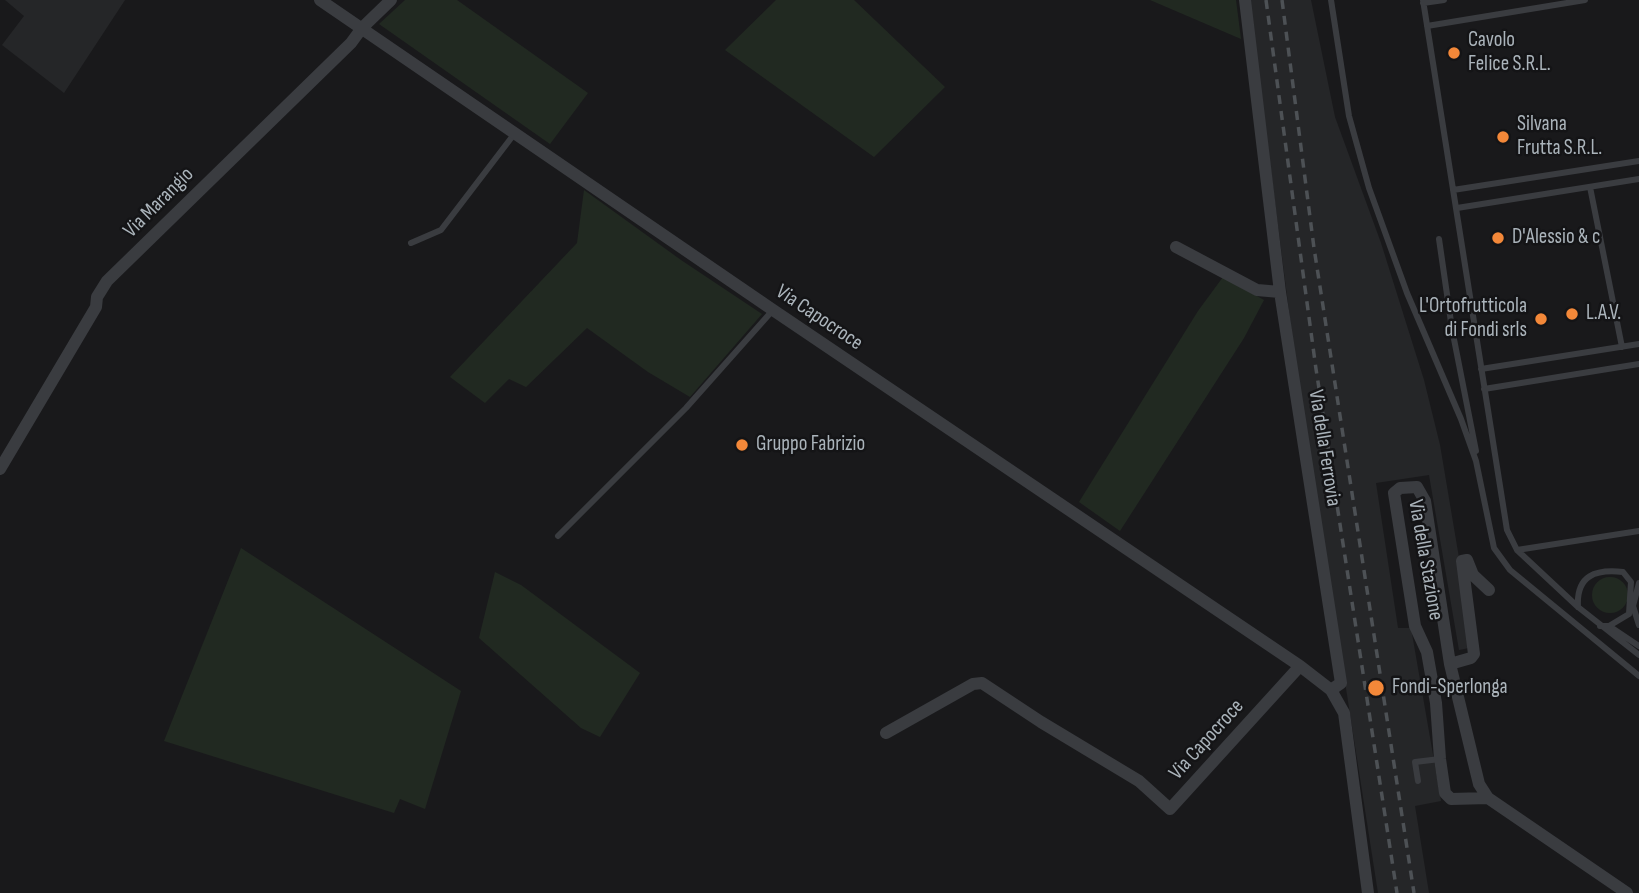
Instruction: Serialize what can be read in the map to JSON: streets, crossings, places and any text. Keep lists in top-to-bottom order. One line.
{"streets":{"street":["Via Marangio","Via Capocroce","Via della Ferrovia","Via della Stazione"]},"crossings":[["Via Marangio","Via Capocroce"],["Via Capocroce","Via della Ferrovia"]],"places":["Cavolo Felice S.R.L.","Silvana Frutta S.R.L.","D'Alessio & c","L.A.V.","L'Ortofrutticola di Fondi srls","Gruppo Fabrizio","Fondi-Sperlonga"]}
